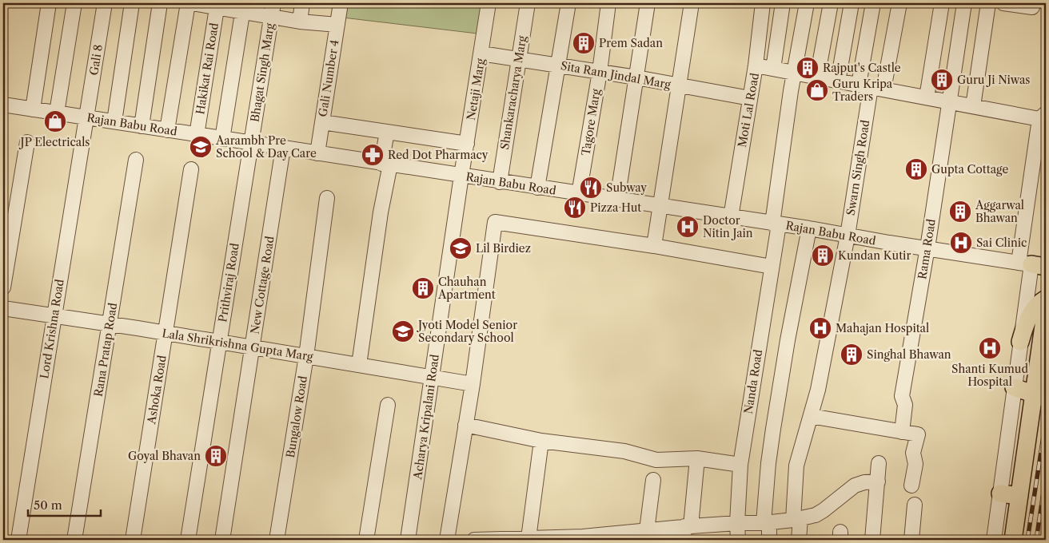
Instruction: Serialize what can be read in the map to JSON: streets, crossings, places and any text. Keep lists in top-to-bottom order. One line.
{"streets":{"street":["Gali 8","Hakikat Rai Road","Bhagat Singh Marg","Sita Ram Jindal Marg","Gali Number 4","Netaji Marg","Shankaracharya Marg","Moti Lal Road","Tagore Marg","Rajan Babu Road","Swarn Singh Road","Rama Road","Prithviraj Road","New Cottage Road","Lord Krishna Road","Lala Shrikrishna Gupta Marg","Rana Pratap Road","Nanda Road","Ashoka Road","Bungalow Road","Acharya Kripalani Road"]},"crossings":[["Gali 8","Rajan Babu Road"],["Gali 8","Lord Krishna Road"],["Hakikat Rai Road","Rajan Babu Road"],["Bhagat Singh Marg","Rajan Babu Road"],["Bhagat Singh Marg","Prithviraj Road"],["Sita Ram Jindal Marg","Netaji Marg"],["Sita Ram Jindal Marg","Shankaracharya Marg"],["Sita Ram Jindal Marg","Moti Lal Road"],["Sita Ram Jindal Marg","Tagore Marg"],["Gali Number 4","Rajan Babu Road"],["Netaji Marg","Rajan Babu Road"],["Netaji Marg","Acharya Kripalani Road"],["Shankaracharya Marg","Rajan Babu Road"],["Moti Lal Road","Rajan Babu Road"],["Tagore Marg","Rajan Babu Road"],["Rajan Babu Road","Swarn Singh Road"],["Rajan Babu Road","Rama Road"],["Rajan Babu Road","Prithviraj Road"],["Rajan Babu Road","New Cottage Road"],["Rajan Babu Road","Lord Krishna Road"],["Rajan Babu Road","Nanda Road"],["Rajan Babu Road","Acharya Kripalani Road"],["Prithviraj Road","Lala Shrikrishna Gupta Marg"],["New Cottage Road","Lala Shrikrishna Gupta Marg"],["Lord Krishna Road","Lala Shrikrishna Gupta Marg"],["Lala Shrikrishna Gupta Marg","Rana Pratap Road"],["Lala Shrikrishna Gupta Marg","Ashoka Road"],["Lala Shrikrishna Gupta Marg","Bungalow Road"],["Lala Shrikrishna Gupta Marg","Acharya Kripalani Road"]],"places":{"building":["Prem Sadan","Rajput's Castle","Guru Ji Niwas","Gupta Cottage","Aggarwal Bhawan","Kundan Kutir","Chauhan Apartment","Singhal Bhawan","Goyal Bhavan"],"shop":["Guru Kripa Traders","JP Electricals"],"school or university":["Aarambh Pre School & Day Care","Lil Birdiez","Jyoti Model Senior Secondary School"],"pharmacy":["Red Dot Pharmacy"],"restaurant":["Subway","Pizza Hut"],"hospital":["Doctor Nitin Jain","Sai Clinic","Mahajan Hospital","Shanti Kumud Hospital"]},"scale_bar":"50 m"}
